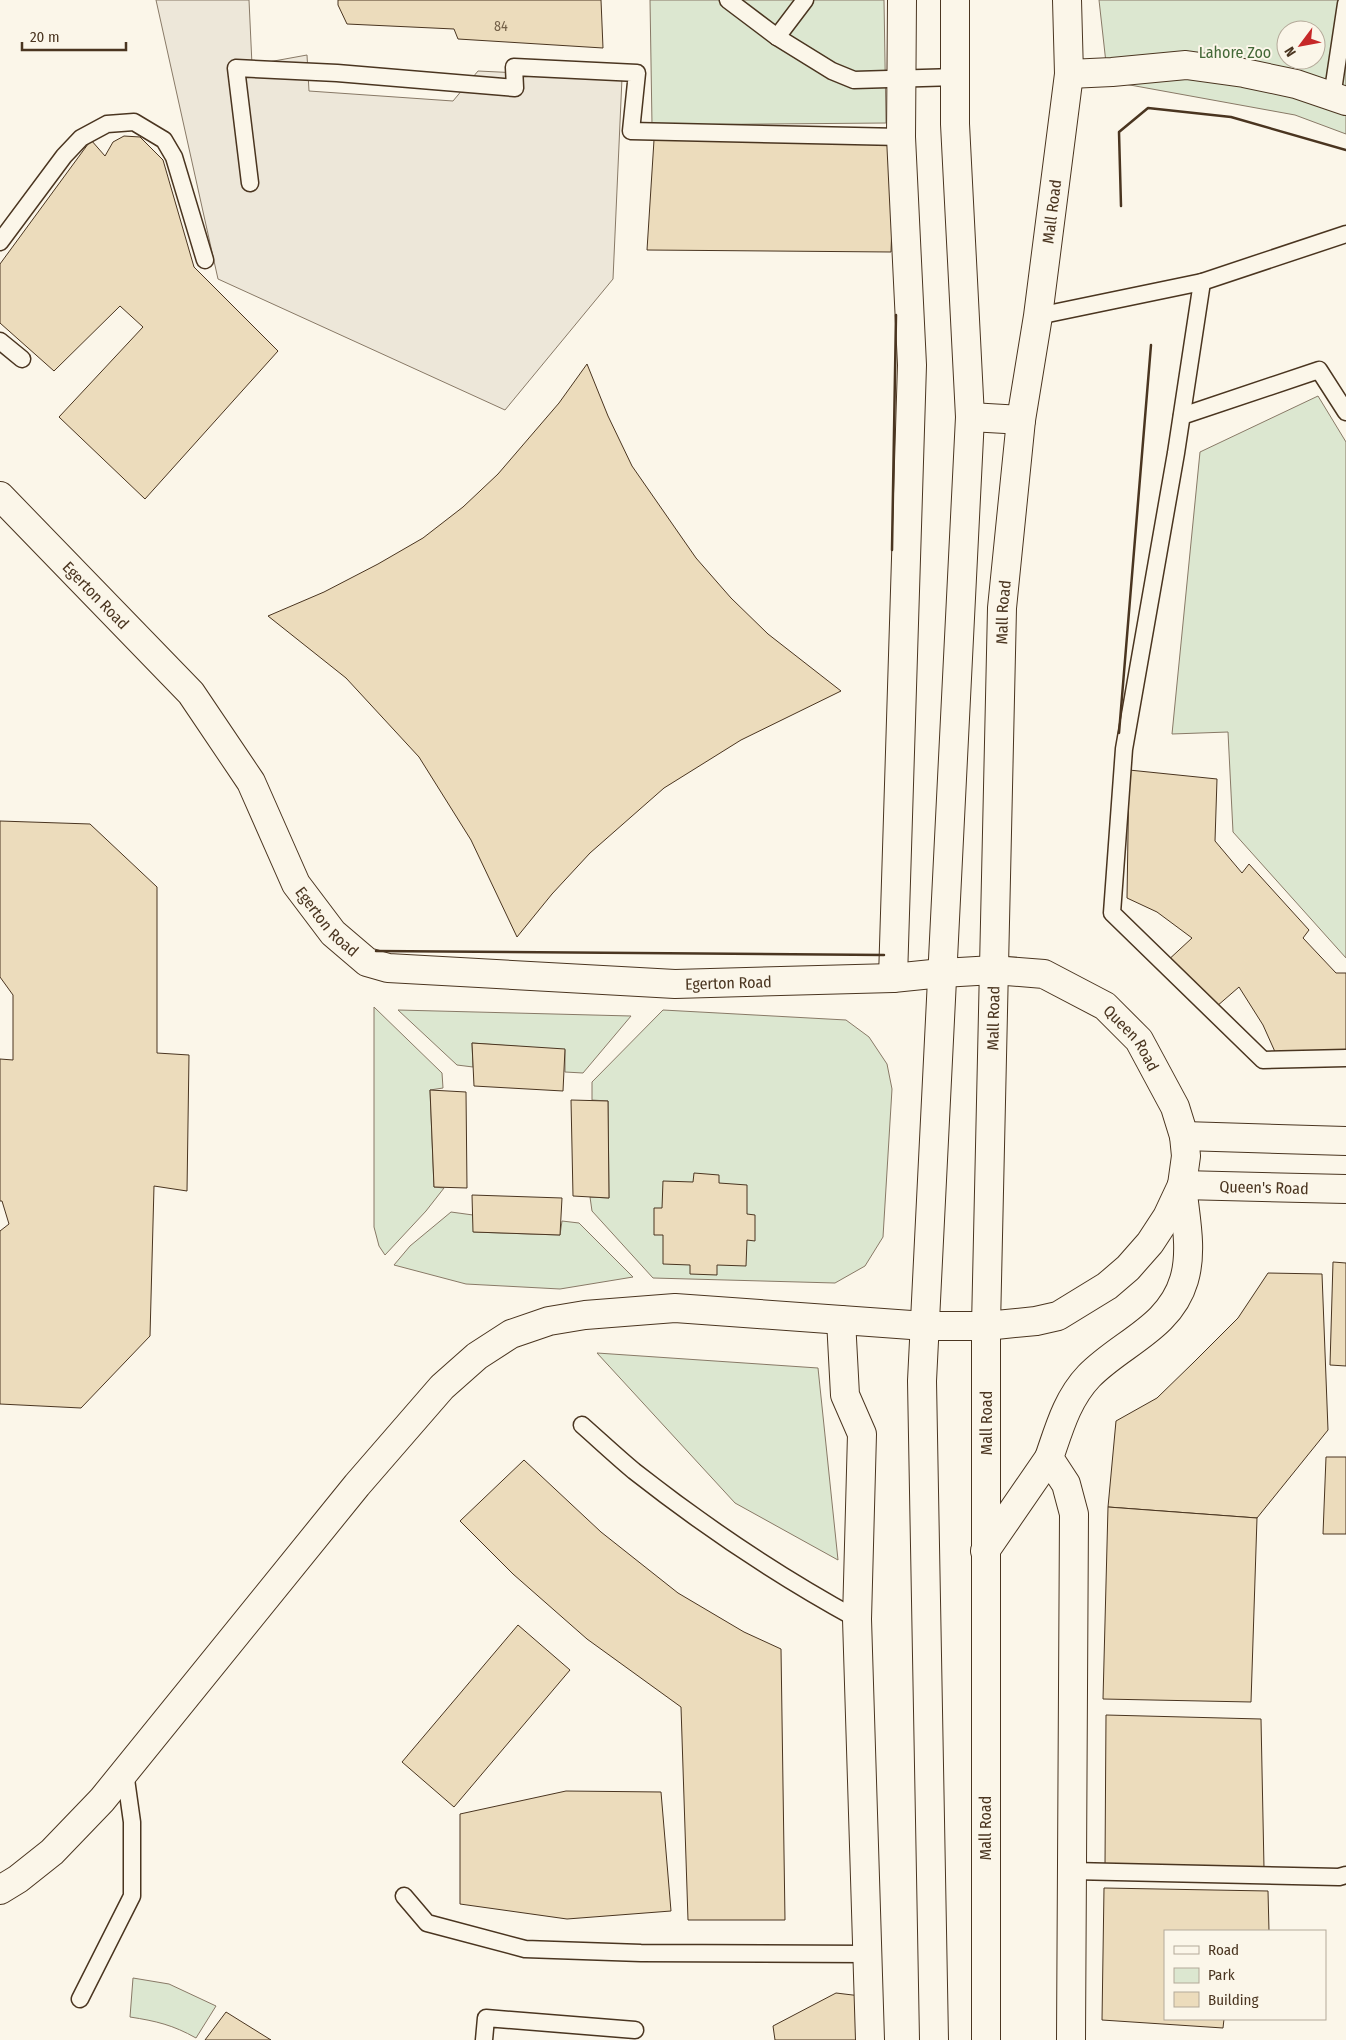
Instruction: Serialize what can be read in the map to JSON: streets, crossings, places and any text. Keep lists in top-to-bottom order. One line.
{"streets":{"main road":["Mall Road","Egerton Road","Queen Road","Queen's Road"]},"crossings":[["Mall Road","Queen Road"],["Egerton Road","Queen Road"],["Queen Road","Queen's Road"]],"parks":["Lahore Zoo"],"house_numbers":["84"],"legend":["Road","Park","Building"],"scale_bar":"20 m","north":"bottom left"}
